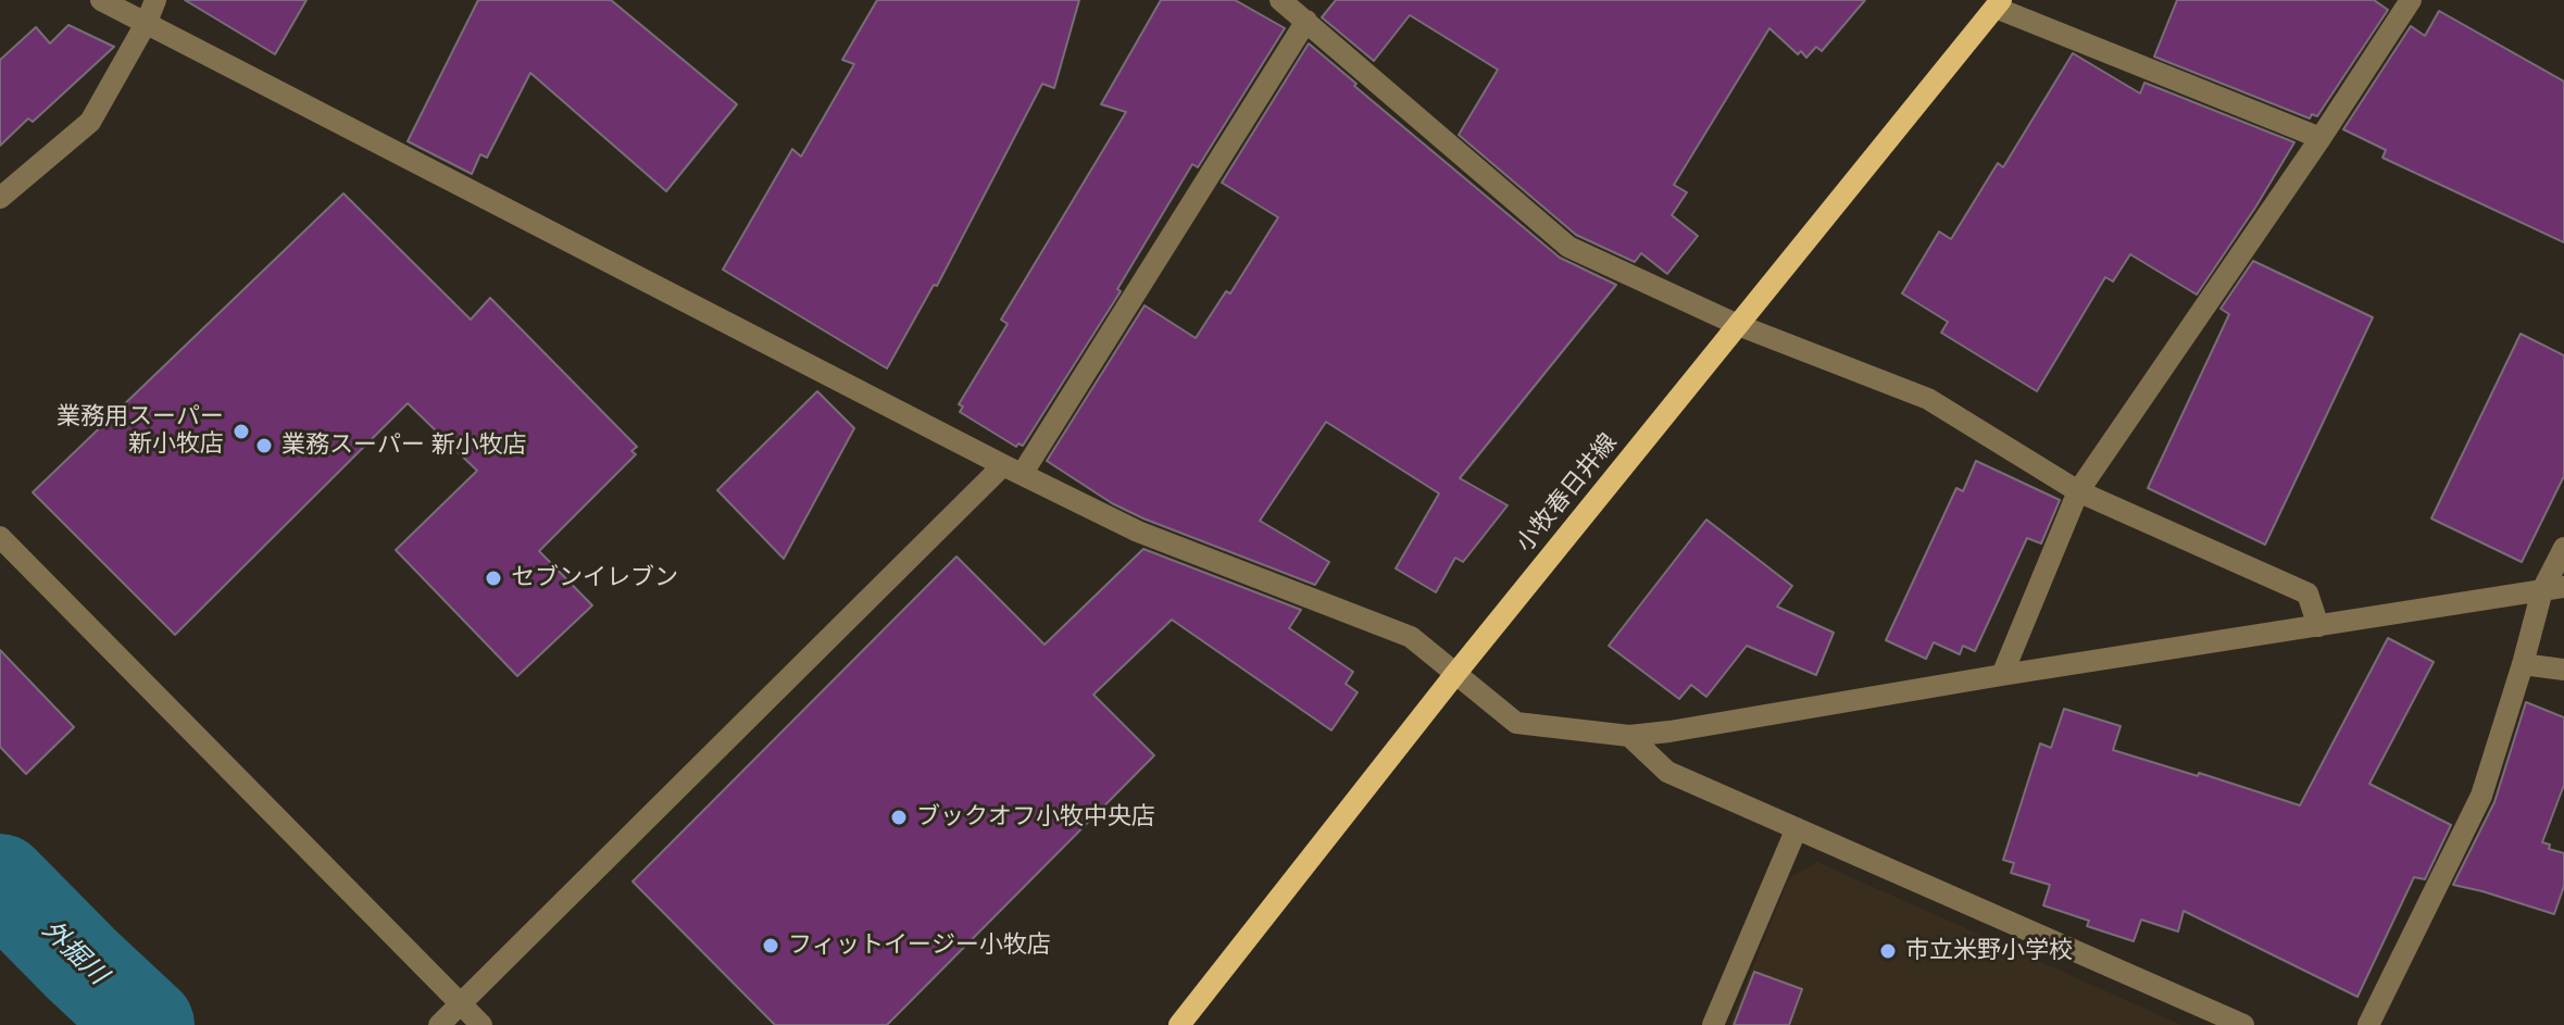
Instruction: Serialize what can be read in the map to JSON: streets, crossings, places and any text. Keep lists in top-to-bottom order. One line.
{"streets":{"main road":["小牧春日井線"]},"water":["外掘川"],"places":["業務用スーパー 新小牧店","業務スーパー 新小牧店","セブンイレブン","ブックオフ小牧中央店","フィットイージー小牧店","市立米野小学校"]}
